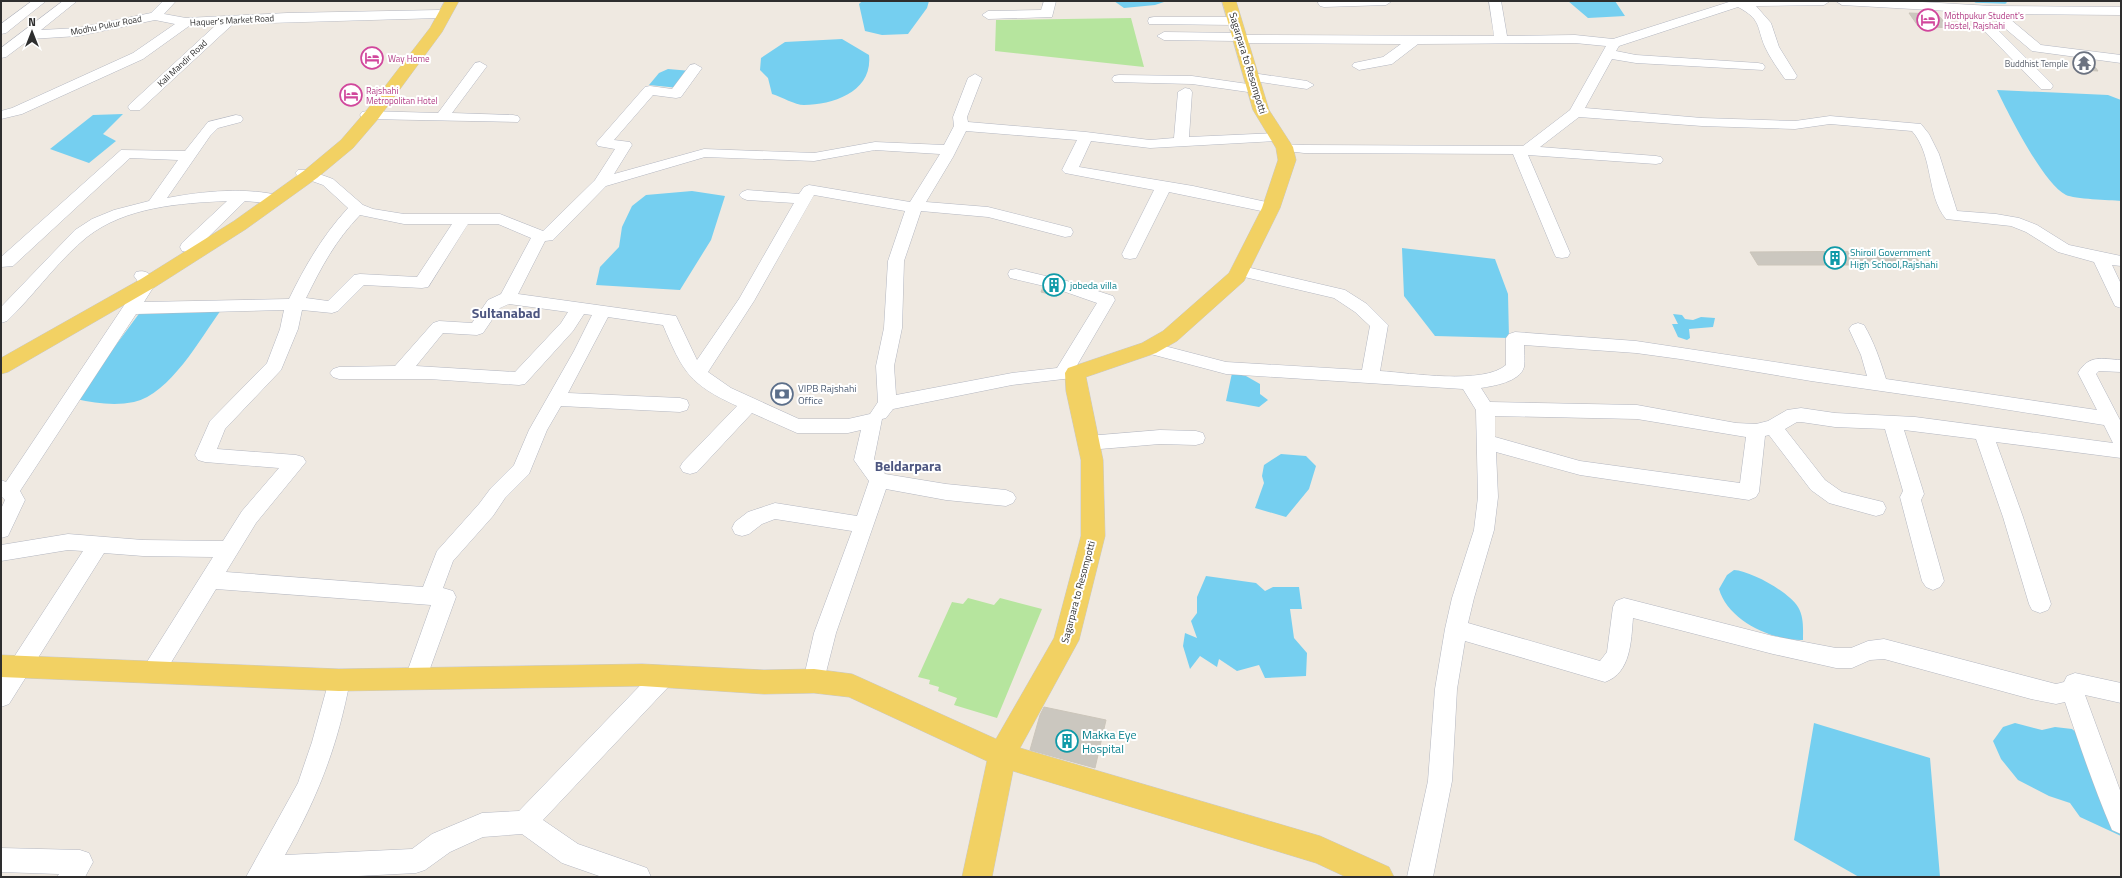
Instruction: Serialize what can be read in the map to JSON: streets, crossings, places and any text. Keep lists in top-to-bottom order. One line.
{"streets":{"main road":["Sagarpara to Resompotti"],"street":["Haquer's Market Road","Modhu Pukur Road","Kali Mandir Road"]},"crossings":[["Haquer's Market Road","Modhu Pukur Road"],["Haquer's Market Road","Kali Mandir Road"]],"districts":["Sultanabad","Beldarpara"],"places":{"hotel":["Mothpukur Student's Hostel, Rajshahi","Way Home","Rajshahi Metropolitan Hotel"],"temple":["Buddhist Temple"],"building":["Shiroil Government High School,Rajshahi","jobeda villa","Makka Eye Hospital"],"bank":["VIPB Rajshahi Office"]},"north":"top"}
